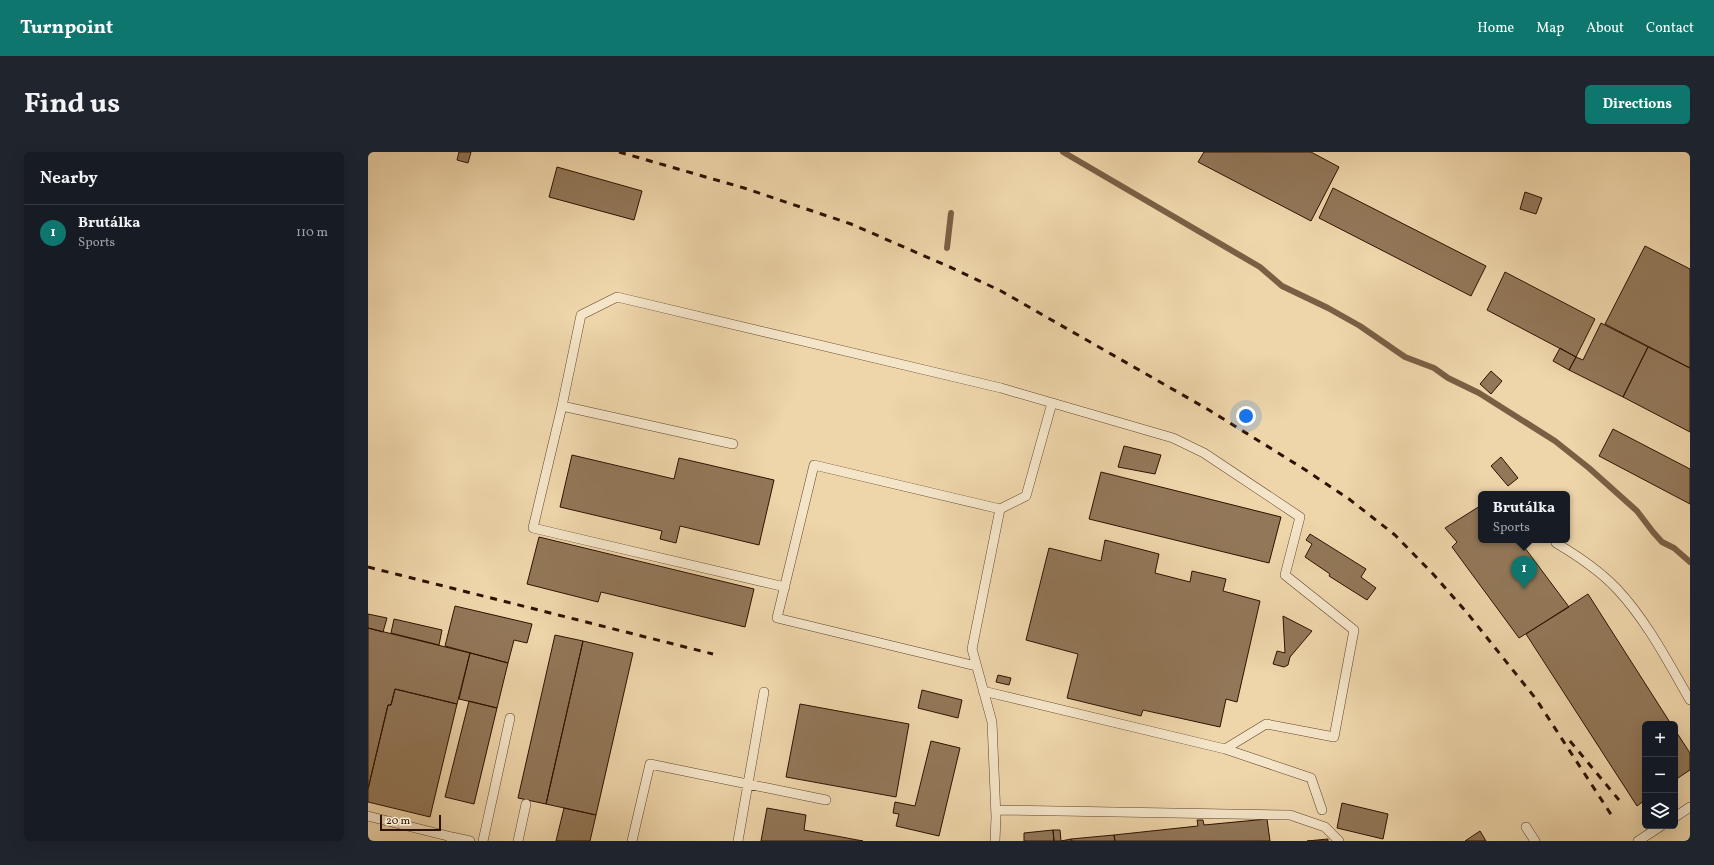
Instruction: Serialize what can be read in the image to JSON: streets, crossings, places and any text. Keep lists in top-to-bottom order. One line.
{"scale_bar":"20 m","page":{"header":"Turnpoint","nav":["Home","Map","About","Contact"],"title":"Find us","buttons":"Directions","heading":"Nearby","list":[{"mark":"1","name":"Brutálka","note":"Sports","value":"110 m"}],"popup":["Brutálka","Sports"],"pins":"1","map_buttons":["+","−"],"scale":"20 m"}}
